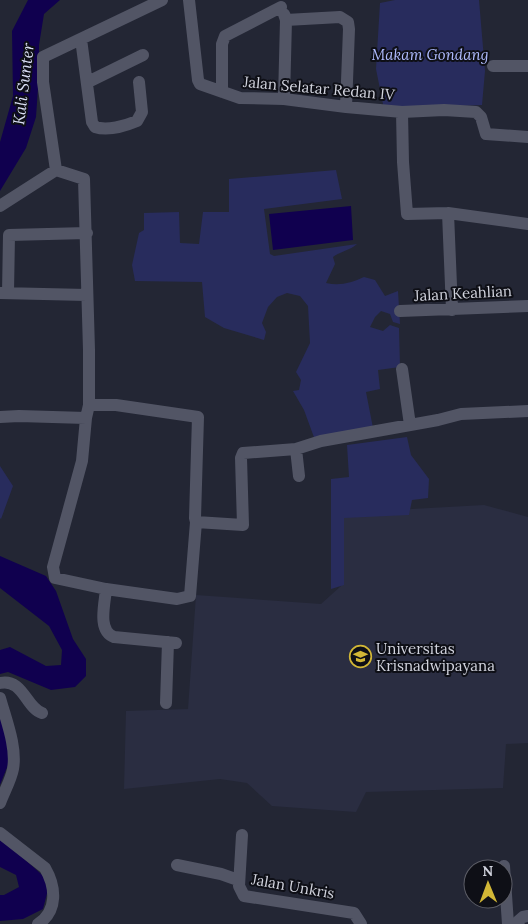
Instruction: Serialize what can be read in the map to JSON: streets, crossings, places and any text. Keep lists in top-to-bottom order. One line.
{"streets":{"street":["Jalan Selatar Redan IV","Jalan Keahlian","Jalan Unkris"]},"water":["Kali Sunter"],"parks":["Makam Gondang"],"places":{"school or university":["Universitas Krisnadwipayana"]},"north":"top"}
